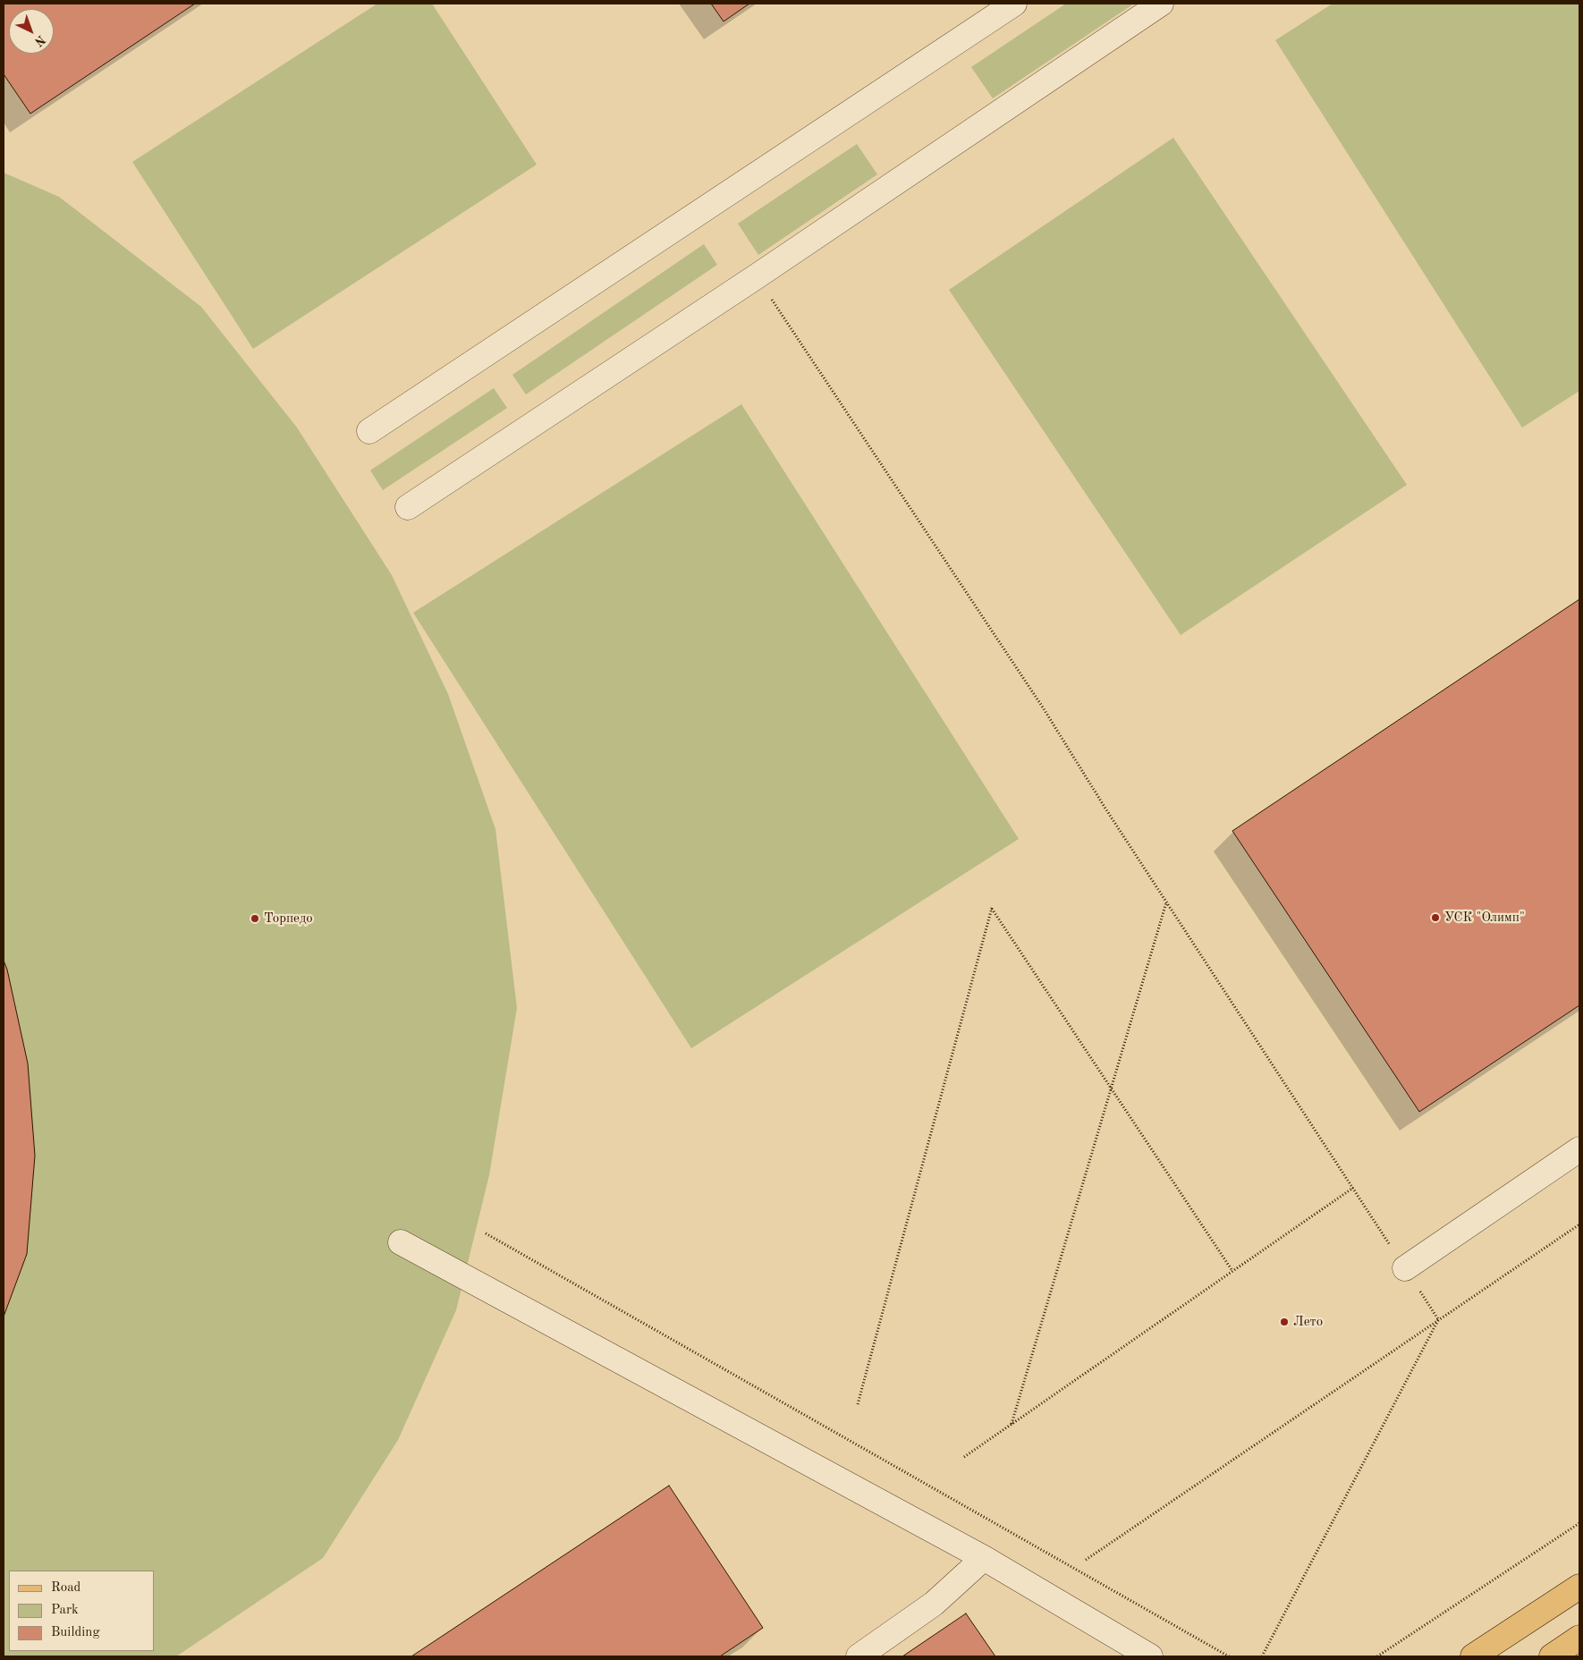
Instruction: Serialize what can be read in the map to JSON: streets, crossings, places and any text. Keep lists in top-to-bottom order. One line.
{"places":["УСК \"Олимп\"","Торпедо","Лето"],"legend":["Road","Park","Building"],"north":"bottom right"}
